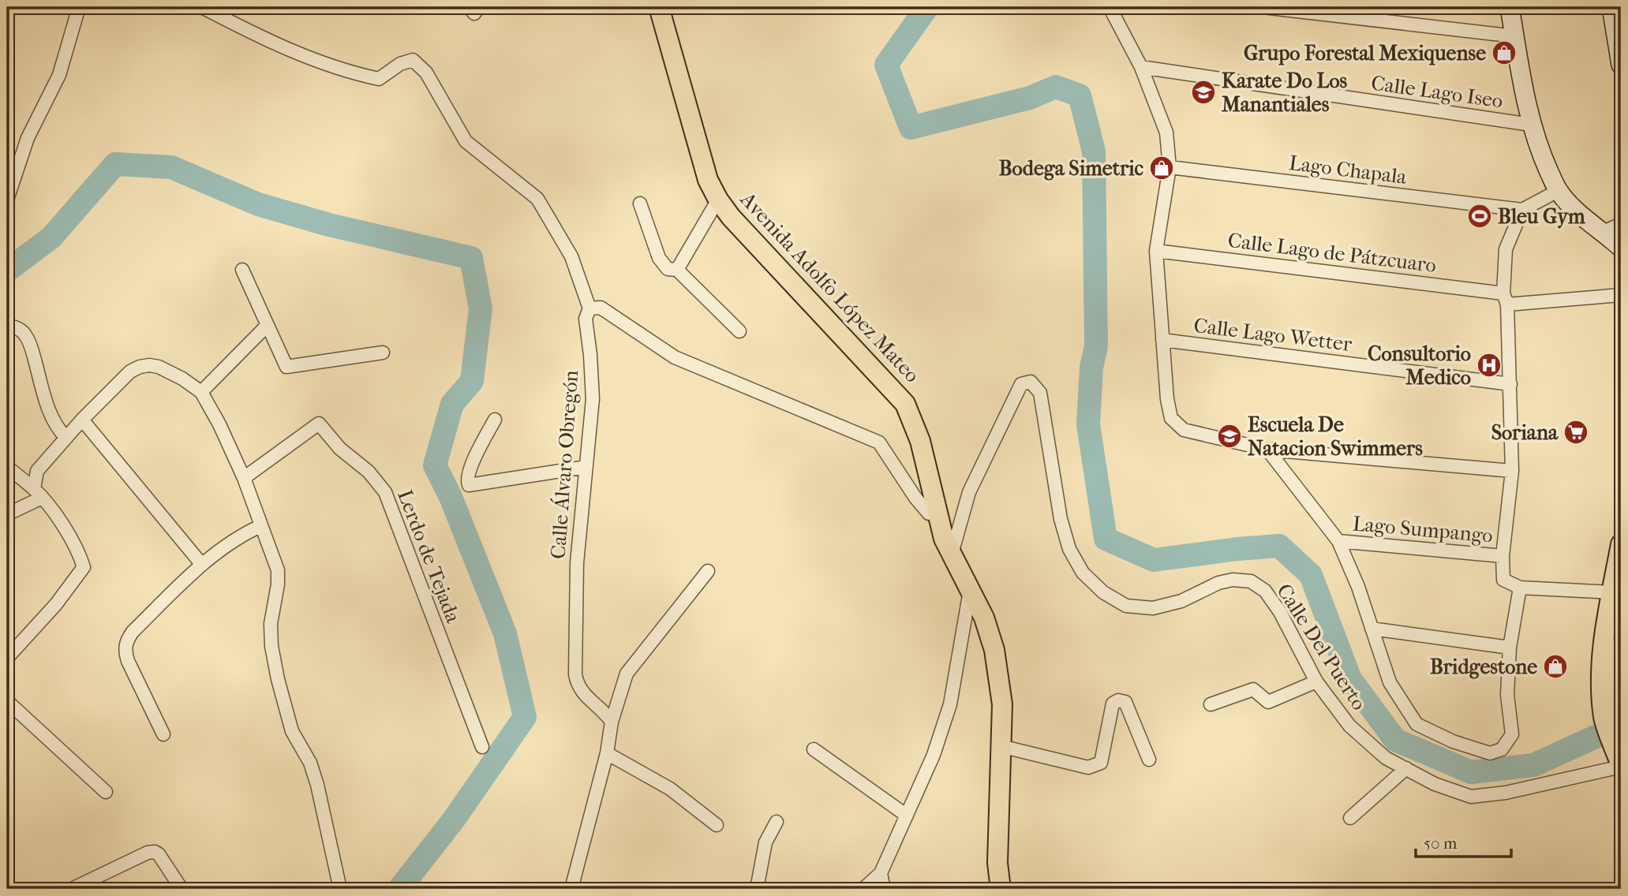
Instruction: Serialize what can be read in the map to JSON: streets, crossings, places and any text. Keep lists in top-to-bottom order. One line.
{"streets":{"main road":["Avenida Adolfo López Mateo"],"street":["Calle Lago Iseo","Lago Chapala","Calle Lago de Pátzcuaro","Calle Lago Wetter","Calle Álvaro Obregón","Lago Sumpango","Lerdo de Tejada","Calle Del Puerto"]},"crossings":[["Avenida Adolfo López Mateo","Calle Del Puerto"]],"places":{"shop":["Grupo Forestal Mexiquense","Bodega Simetric","Bridgestone"],"school or university":["Karate Do Los Manantiales","Escuela De Natacion Swimmers"],"sports":["Bleu Gym"],"hospital":["Consultorio Medico"],"supermarket":["Soriana"]},"scale_bar":"50 m"}
